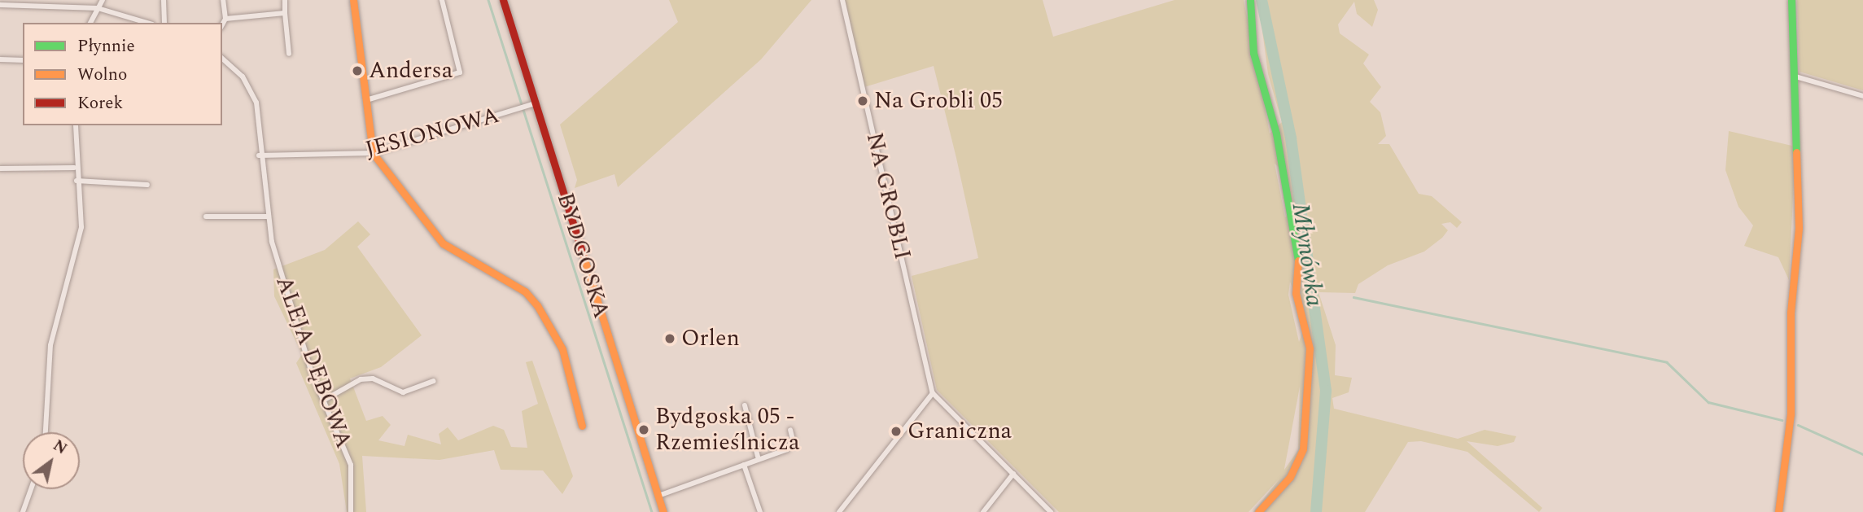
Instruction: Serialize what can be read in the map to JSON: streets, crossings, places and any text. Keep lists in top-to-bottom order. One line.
{"streets":{"street":["JESIONOWA","NA GROBLI","BYDGOSKA","ALEJA DĘBOWA"]},"crossings":[["JESIONOWA","BYDGOSKA"],["JESIONOWA","ALEJA DĘBOWA"]],"water":["Młynówka"],"places":["Andersa","Na Grobli 05","Orlen","Bydgoska 05 - Rzemieślnicza","Graniczna"],"legend":["Płynnie","Wolno","Korek"],"north":"top right"}
